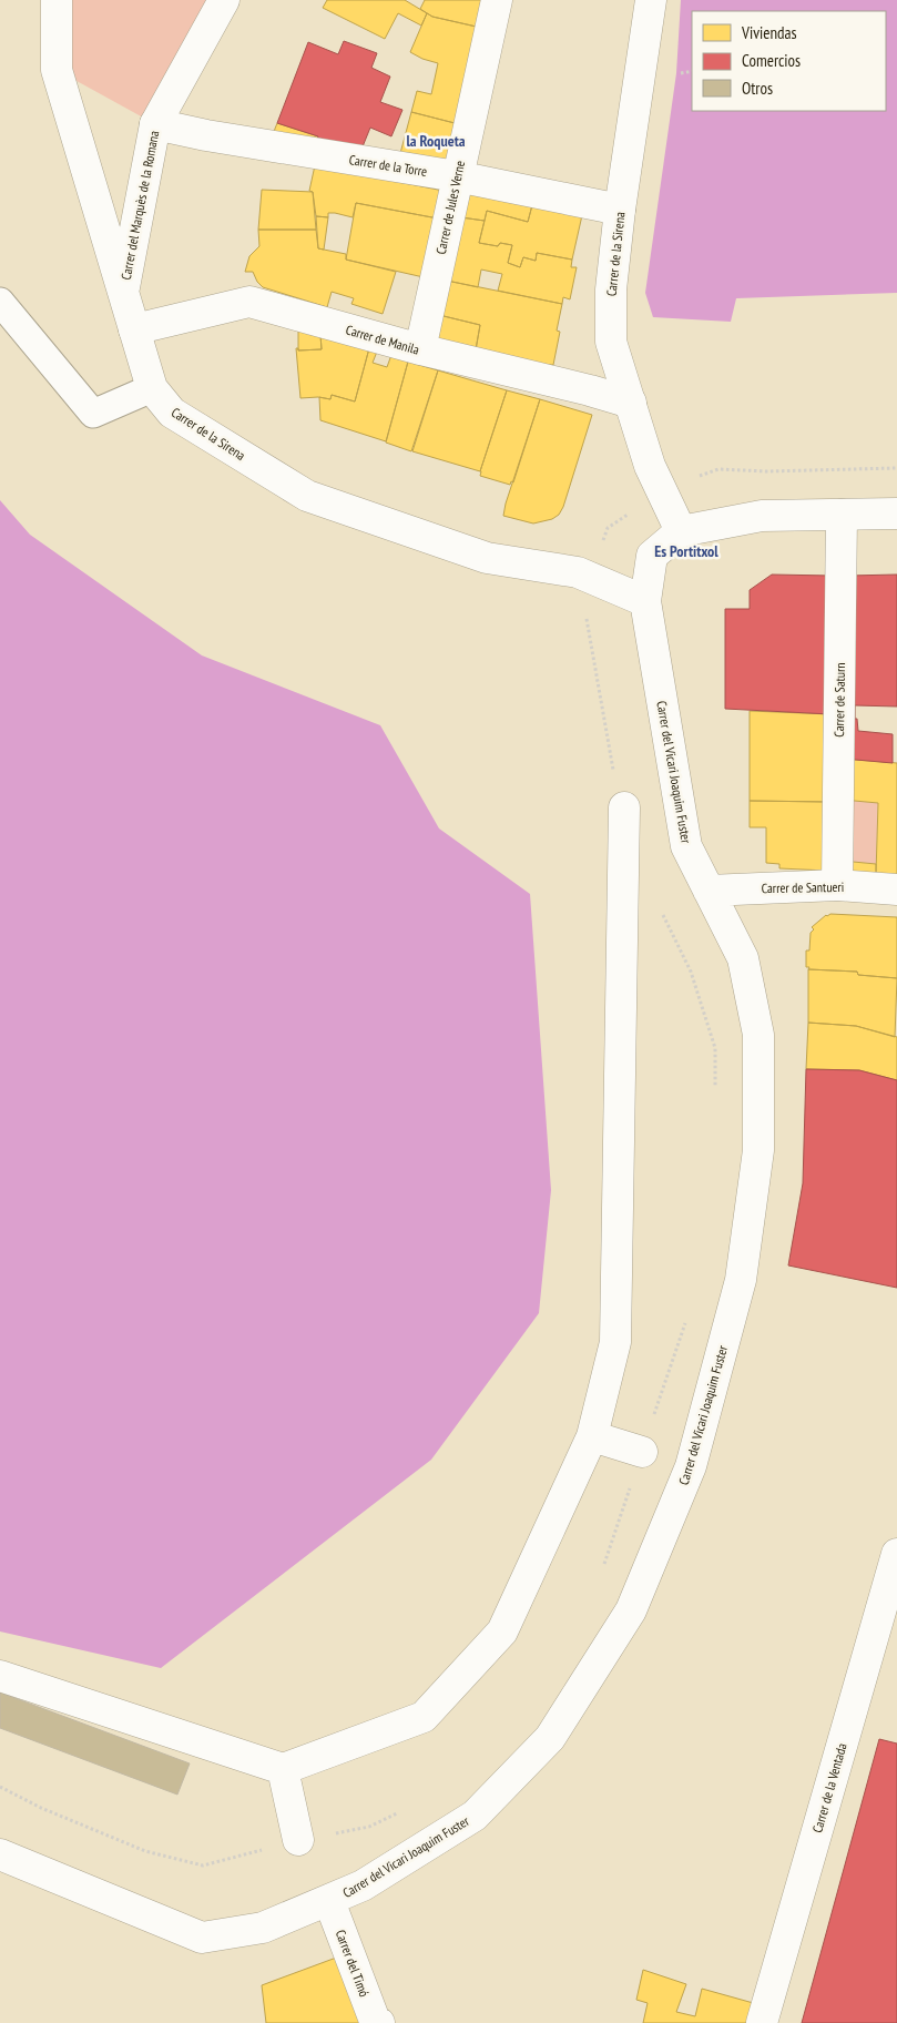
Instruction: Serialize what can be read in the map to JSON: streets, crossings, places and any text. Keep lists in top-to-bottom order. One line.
{"streets":{"street":["Carrer de la Torre","Carrer del Marquès de la Romana","Carrer de Jules Verne","Carrer de la Sirena","Carrer de Manila","Carrer de Saturn","Carrer del Vicari Joaquim Fuster","Carrer de Santueri","Carrer de la Ventada","Carrer del Timó"]},"crossings":[["Carrer de la Torre","Carrer del Marquès de la Romana"],["Carrer de la Torre","Carrer de Jules Verne"],["Carrer de la Torre","Carrer de la Sirena"],["Carrer del Marquès de la Romana","Carrer de la Sirena"],["Carrer de Jules Verne","Carrer de Manila"],["Carrer de la Sirena","Carrer de Manila"],["Carrer de la Sirena","Carrer del Vicari Joaquim Fuster"],["Carrer de Saturn","Carrer de Santueri"],["Carrer del Vicari Joaquim Fuster","Carrer de Santueri"],["Carrer del Vicari Joaquim Fuster","Carrer del Timó"]],"districts":["la Roqueta","Es Portitxol"],"legend":["Viviendas","Comercios","Otros"]}
